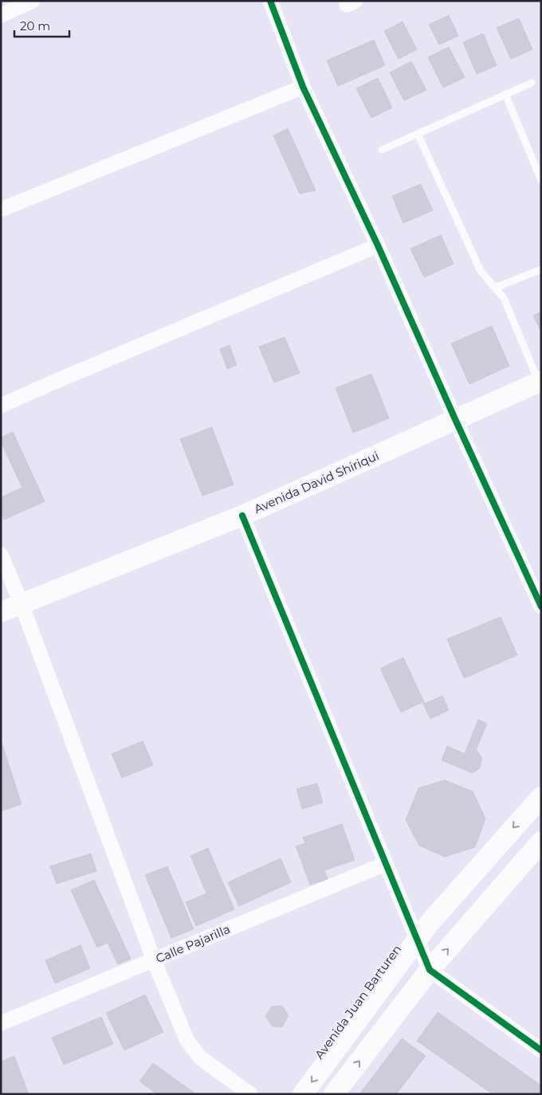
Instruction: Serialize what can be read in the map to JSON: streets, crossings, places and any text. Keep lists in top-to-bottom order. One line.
{"streets":{"street":["Avenida David Shiriqui","Calle Pajarilla","Avenida Juan Barturen"]},"scale_bar":"20 m"}
